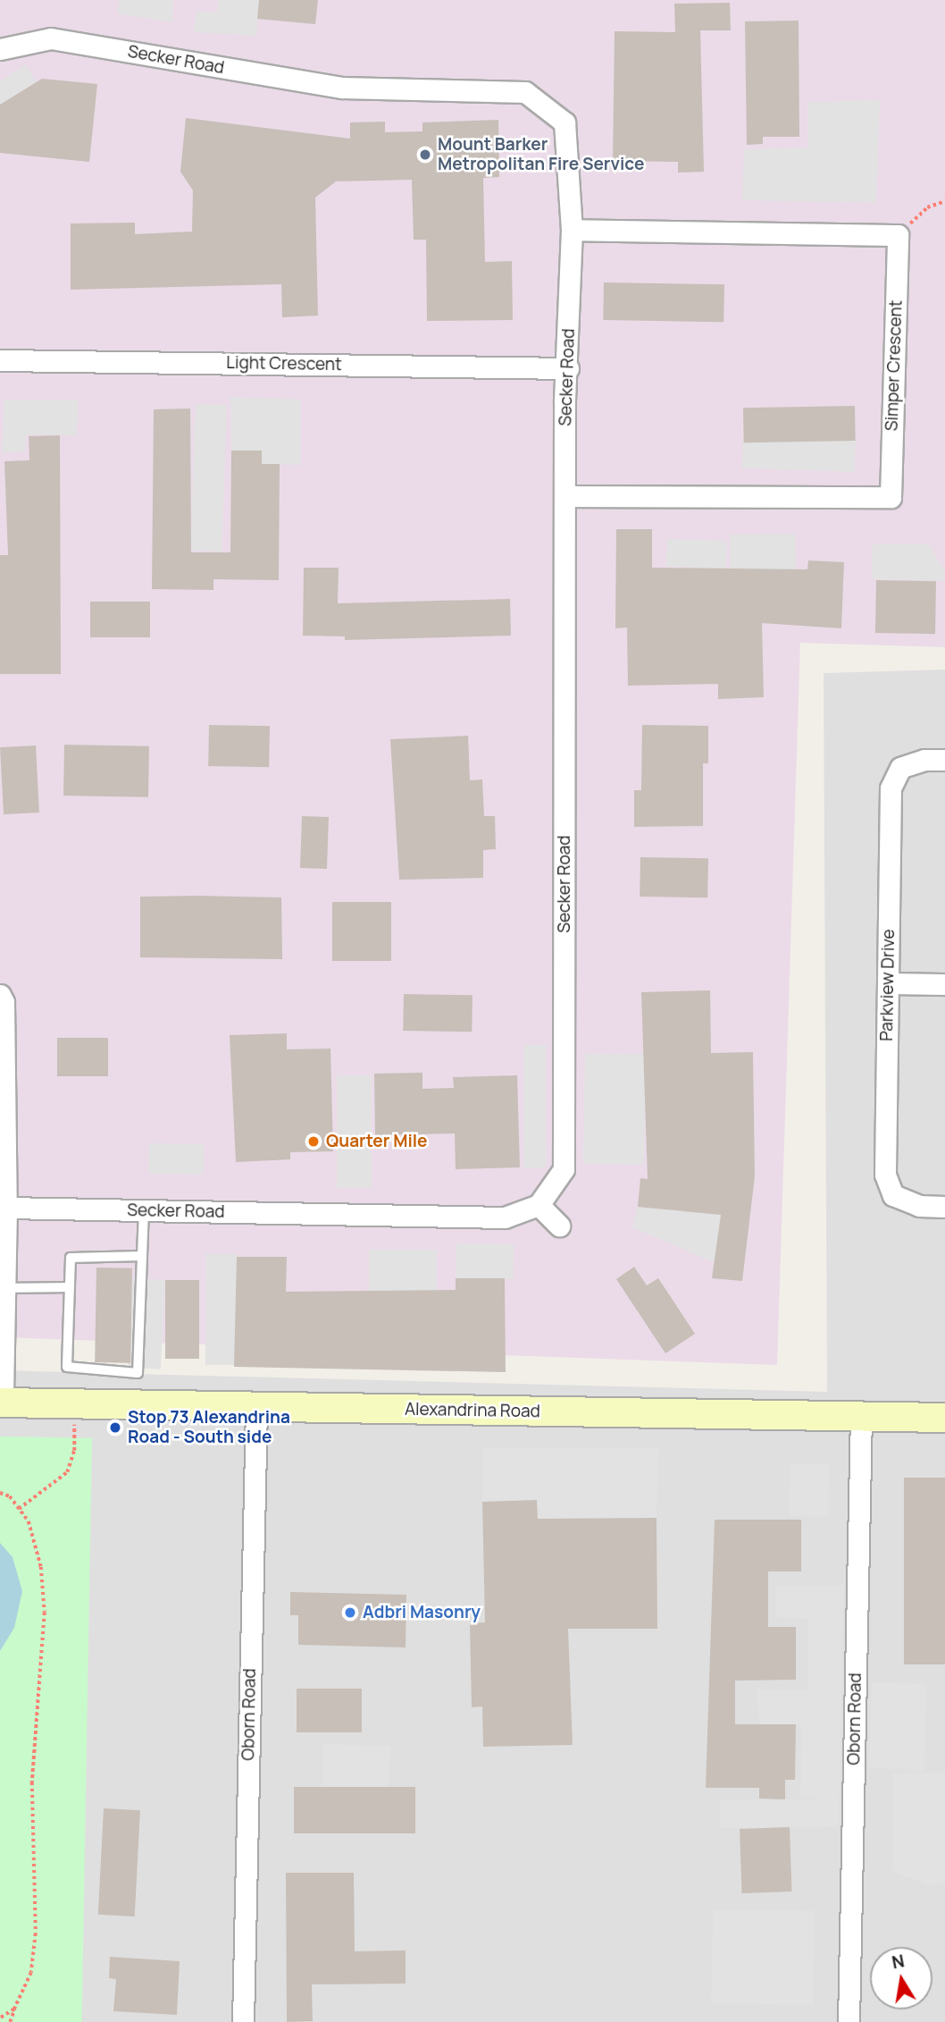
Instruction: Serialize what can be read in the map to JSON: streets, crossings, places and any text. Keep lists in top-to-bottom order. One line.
{"streets":{"main road":["Alexandrina Road"],"street":["Secker Road","Light Crescent","Simper Crescent","Parkview Drive","Oborn Road"]},"crossings":[["Secker Road","Light Crescent"],["Secker Road","Simper Crescent"],["Alexandrina Road","Oborn Road"]],"places":["Mount Barker Metropolitan Fire Service","Quarter Mile","Stop 73 Alexandrina Road - South side","Adbri Masonry"],"north":"top"}
